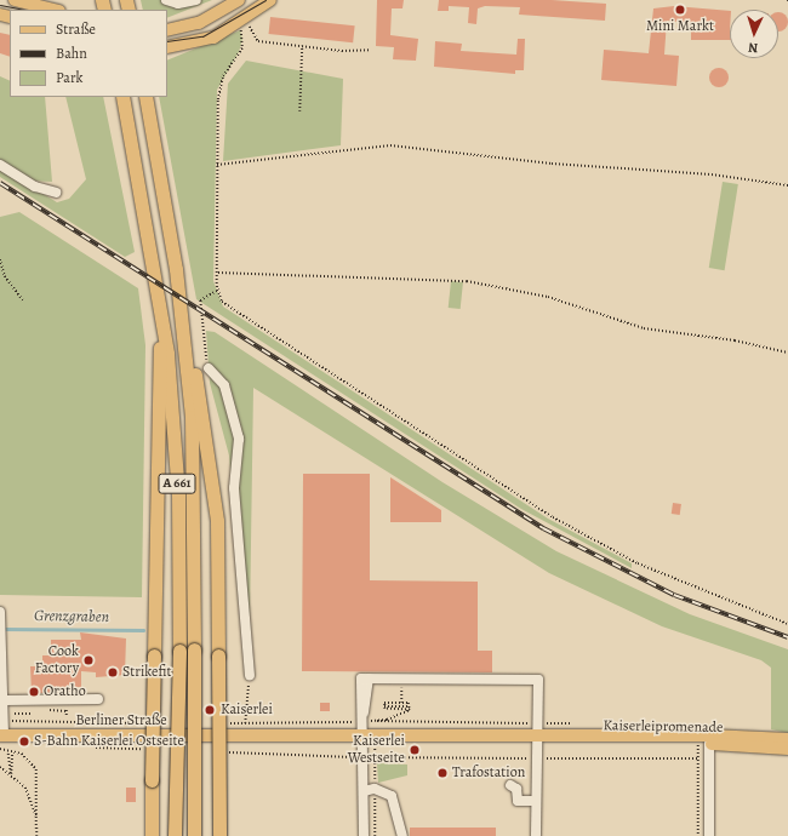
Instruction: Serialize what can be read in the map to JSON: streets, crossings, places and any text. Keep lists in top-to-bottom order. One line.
{"streets":{"highway":["A 661"],"main road":["Berliner Straße","Kaiserleipromenade"]},"crossings":[["Berliner Straße","Kaiserleipromenade"]],"water":["Grenzgraben"],"places":["Mini Markt","Cook Factory","Strikefit","Oratho","Kaiserlei","S-Bahn Kaiserlei Ostseite","Kaiserlei Westseite","Trafostation"],"legend":["Straße","Bahn","Park"],"north":"bottom"}
